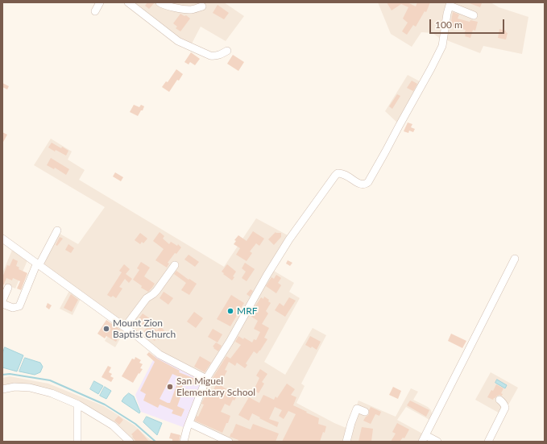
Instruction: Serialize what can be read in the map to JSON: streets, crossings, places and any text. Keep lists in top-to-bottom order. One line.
{"places":["MRF","Mount Zion Baptist Church","San Miguel Elementary School"],"scale_bar":"100 m"}
